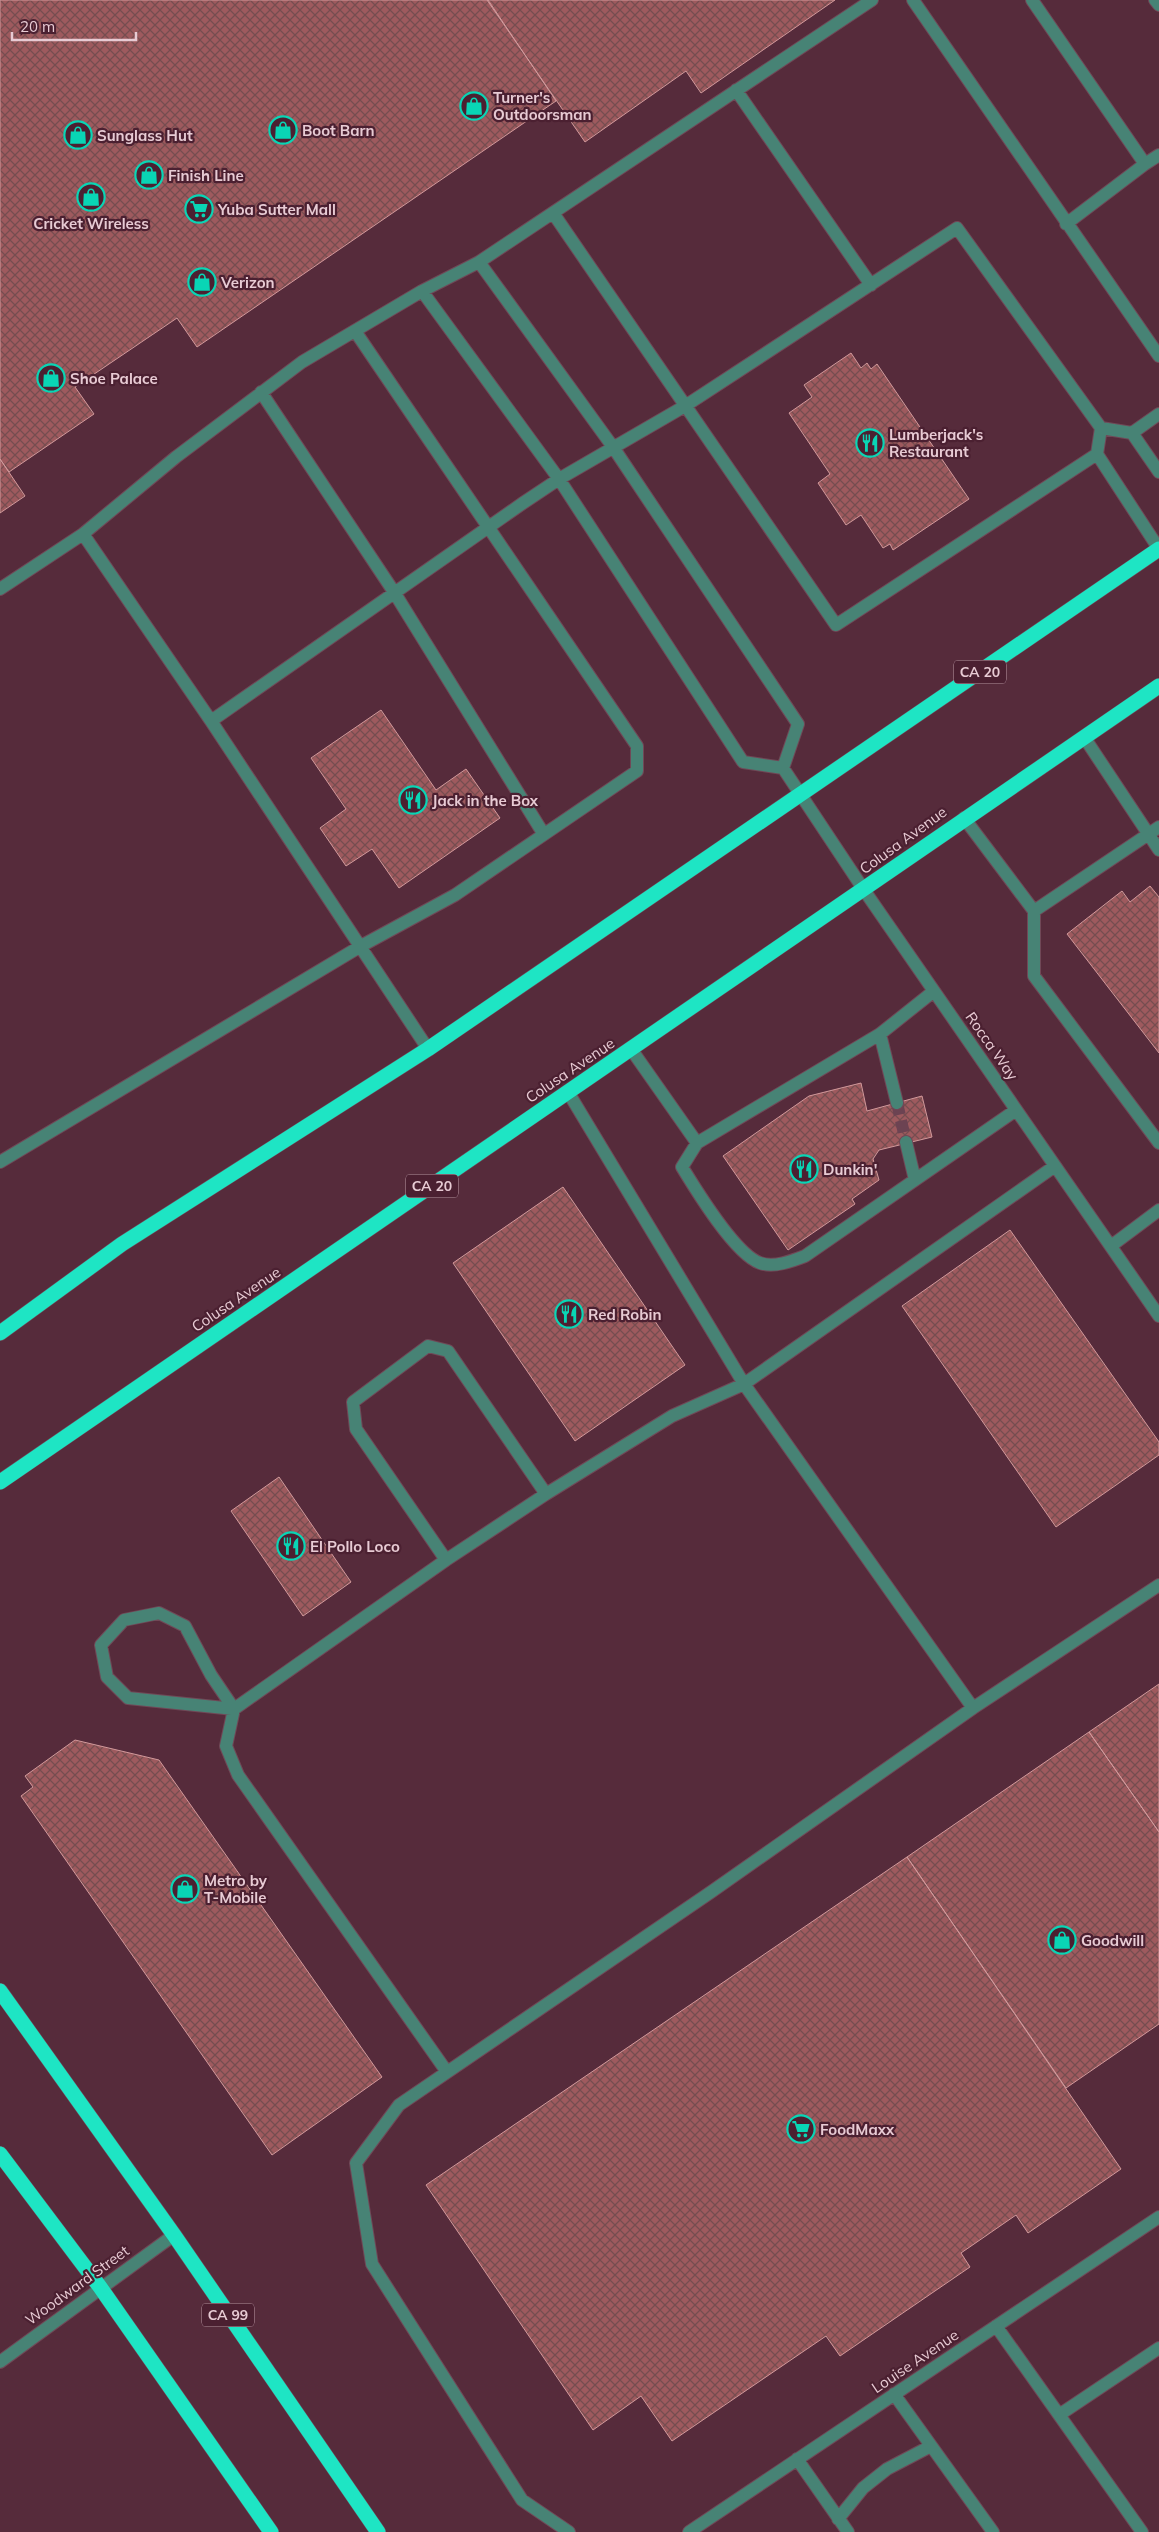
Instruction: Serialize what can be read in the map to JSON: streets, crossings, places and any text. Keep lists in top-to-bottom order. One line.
{"streets":{"highway":["CA 20","Colusa Avenue","CA 99"],"street":["Rocca Way","Woodward Street","Louise Avenue"]},"crossings":[["CA 20","Rocca Way"],["Colusa Avenue","Rocca Way"],["Woodward Street","CA 99"]],"places":{"shop":["Turner's Outdoorsman","Boot Barn","Sunglass Hut","Finish Line","Cricket Wireless","Verizon","Shoe Palace","Metro by T-Mobile","Goodwill"],"supermarket":["Yuba Sutter Mall","FoodMaxx"],"restaurant":["Lumberjack's Restaurant","Jack in the Box","Dunkin'","Red Robin","El Pollo Loco"]},"scale_bar":"20 m"}
